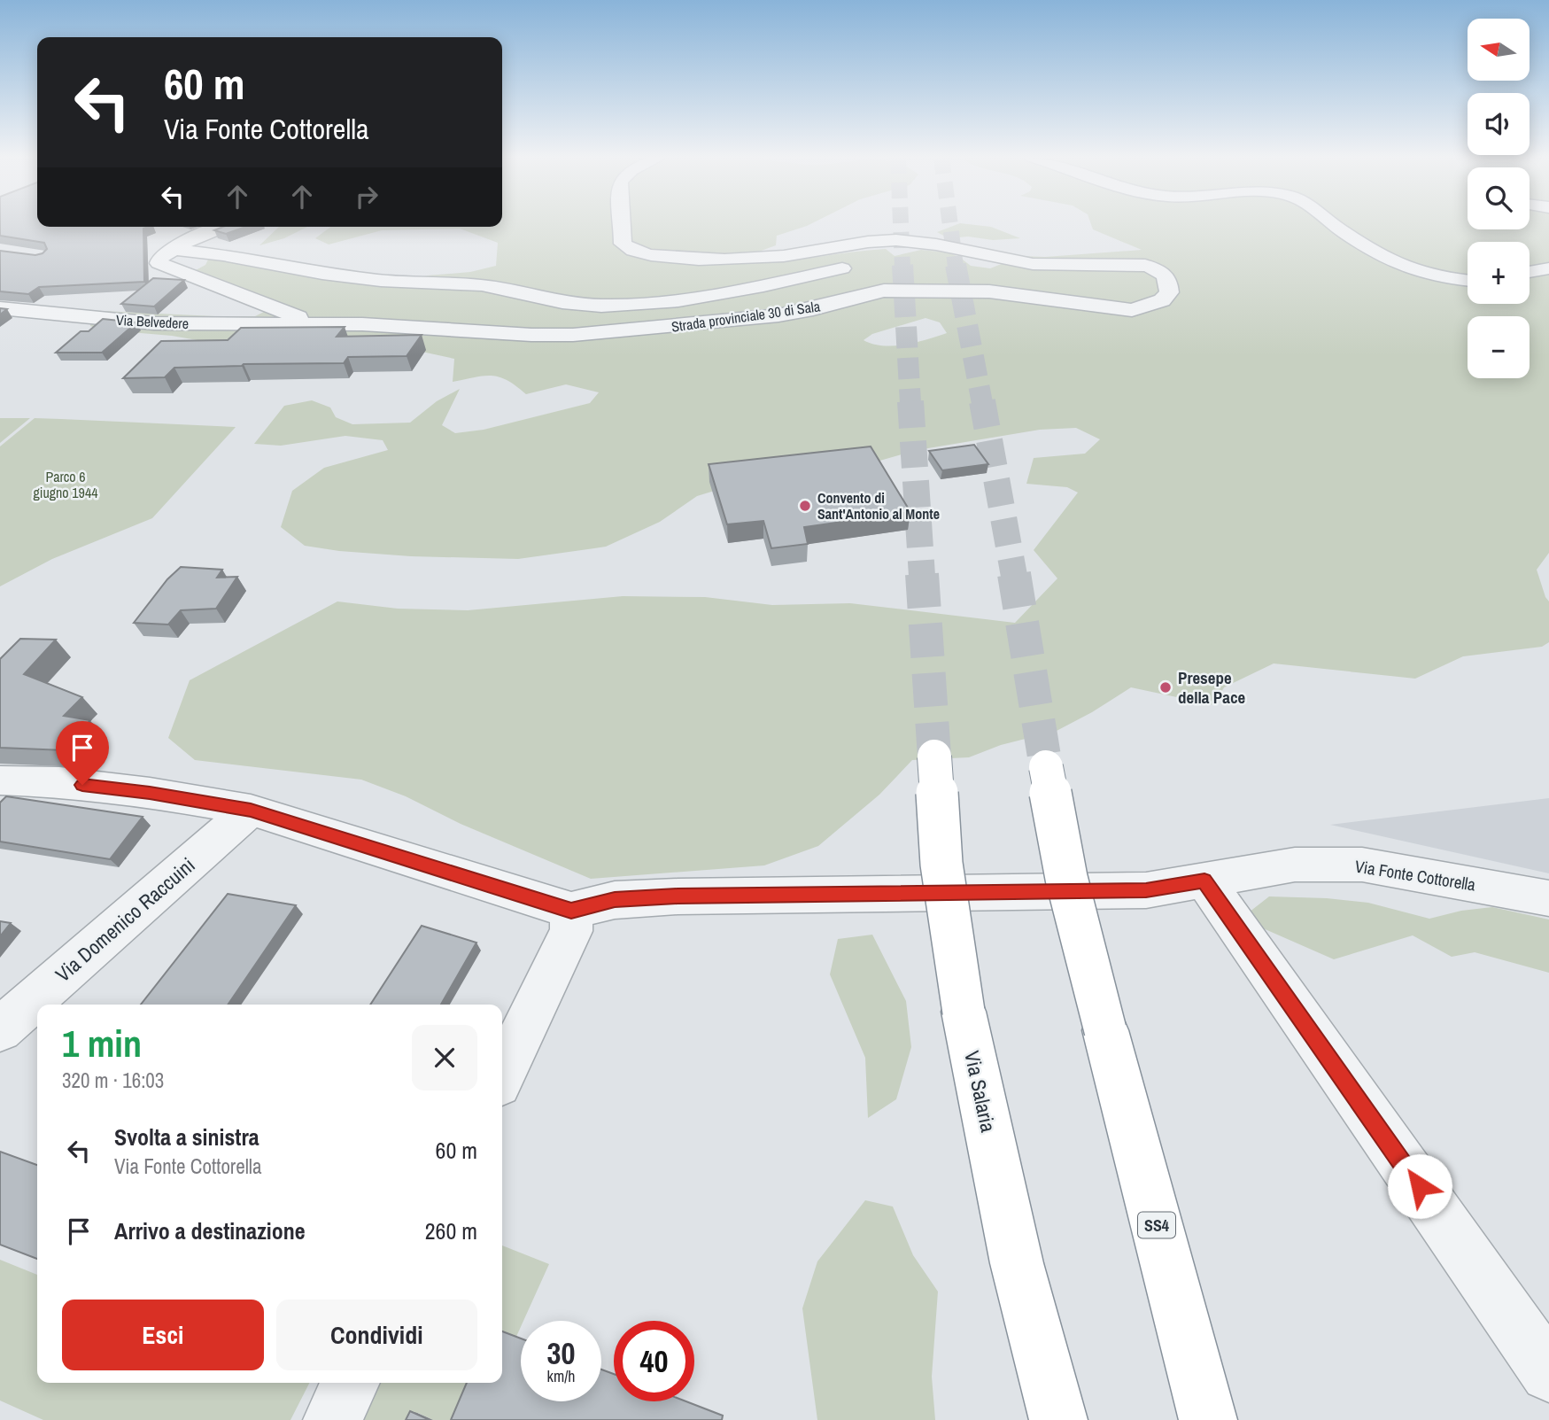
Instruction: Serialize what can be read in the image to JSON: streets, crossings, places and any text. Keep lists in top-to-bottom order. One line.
{"streets":{"highway":["Via Salaria","SS4"],"street":["Strada provinciale 30 di Sala","Via Belvedere","Via Fonte Cottorella","Via Domenico Raccuini"]},"crossings":[["Strada provinciale 30 di Sala","Via Belvedere"]],"parks":["Parco 6 giugno 1944"],"places":["Convento di Sant'Antonio al Monte","Presepe della Pace"],"north":"left","page":{"map_buttons":["+","−"],"turn":["60 m","Via Fonte Cottorella"],"heading":["1 min","320 m · 16:03"],"list":[{"name":"Svolta a sinistra","note":"Via Fonte Cottorella","value":"60 m"},{"name":"Arrivo a destinazione","value":"260 m"}],"buttons":["Esci","Condividi"],"speed":"30 km/h","limit":"40"}}
